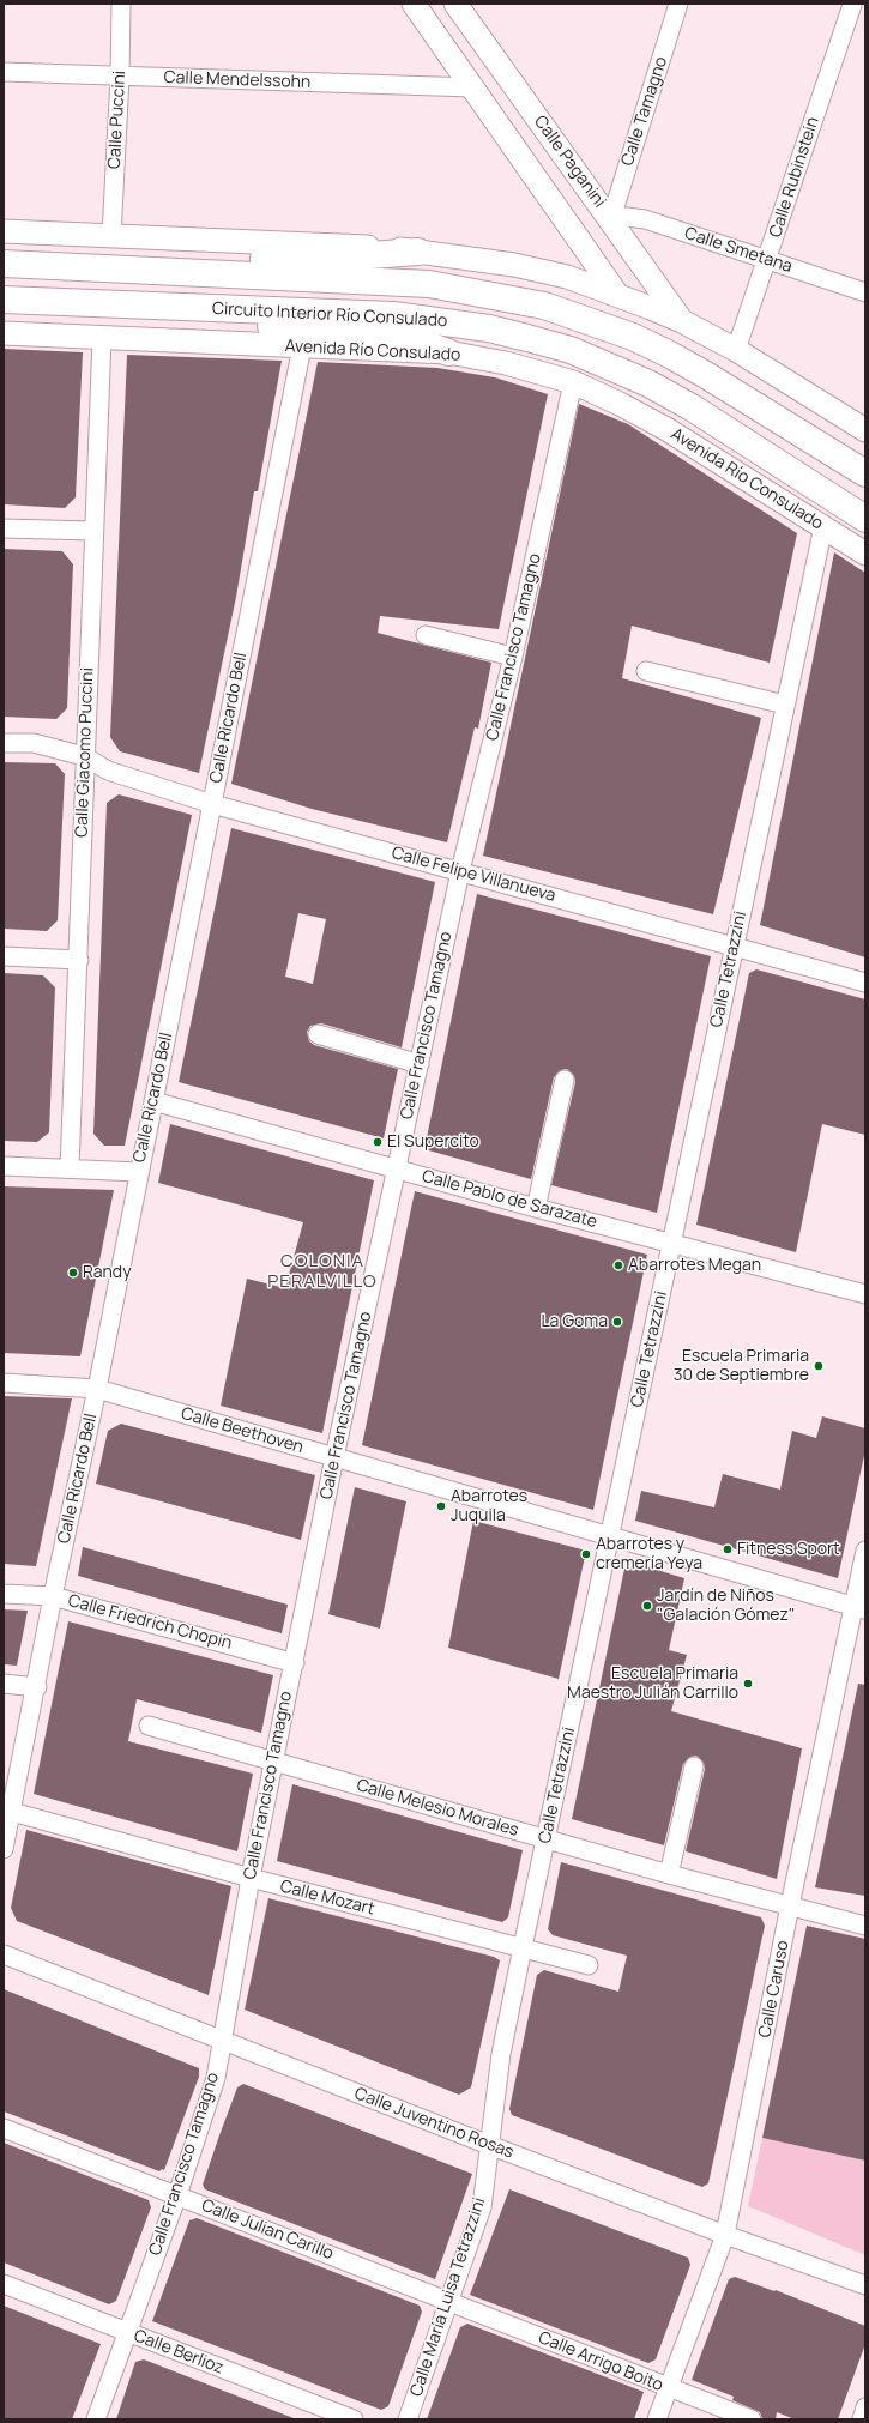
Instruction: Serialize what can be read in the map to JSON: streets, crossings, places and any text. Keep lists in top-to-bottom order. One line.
{"streets":{"highway":["Circuito Interior Río Consulado"],"main road":["Calle Paganini","Avenida Río Consulado"],"street":["Calle Mendelssohn","Calle Tamagno","Calle Puccini","Calle Rubinstein","Calle Smetana","Calle Francisco Tamagno","Calle Ricardo Bell","Calle Giacomo Puccini","Calle Felipe Villanueva","Calle Tetrazzini","Calle Pablo de Sarazate","Calle Beethoven","Calle Friedrich Chopin","Calle Melesio Morales","Calle Mozart","Calle Caruso","Calle Juventino Rosas","Calle Julian Carillo","Calle María Luisa Tetrazzini","Calle Berlioz","Calle Arrigo Boito"]},"crossings":[["Calle Mendelssohn","Calle Puccini"],["Calle Tamagno","Calle Paganini"],["Calle Tamagno","Calle Smetana"],["Calle Paganini","Calle Smetana"],["Calle Rubinstein","Calle Smetana"],["Avenida Río Consulado","Calle Francisco Tamagno"],["Avenida Río Consulado","Calle Ricardo Bell"],["Avenida Río Consulado","Calle Giacomo Puccini"],["Avenida Río Consulado","Calle Tetrazzini"],["Calle Francisco Tamagno","Calle Felipe Villanueva"],["Calle Francisco Tamagno","Calle Pablo de Sarazate"],["Calle Francisco Tamagno","Calle Beethoven"],["Calle Francisco Tamagno","Calle Friedrich Chopin"],["Calle Francisco Tamagno","Calle Melesio Morales"],["Calle Francisco Tamagno","Calle Mozart"],["Calle Francisco Tamagno","Calle Juventino Rosas"],["Calle Francisco Tamagno","Calle Julian Carillo"],["Calle Francisco Tamagno","Calle Berlioz"],["Calle Ricardo Bell","Calle Felipe Villanueva"],["Calle Ricardo Bell","Calle Pablo de Sarazate"],["Calle Ricardo Bell","Calle Beethoven"],["Calle Ricardo Bell","Calle Friedrich Chopin"],["Calle Ricardo Bell","Calle Mozart"],["Calle Giacomo Puccini","Calle Felipe Villanueva"],["Calle Felipe Villanueva","Calle Tetrazzini"],["Calle Tetrazzini","Calle Pablo de Sarazate"],["Calle Tetrazzini","Calle Beethoven"],["Calle Tetrazzini","Calle Melesio Morales"],["Calle Tetrazzini","Calle Mozart"],["Calle Tetrazzini","Calle Juventino Rosas"],["Calle Tetrazzini","Calle María Luisa Tetrazzini"],["Calle Beethoven","Calle Caruso"],["Calle Melesio Morales","Calle Caruso"],["Calle Caruso","Calle Juventino Rosas"],["Calle Caruso","Calle Arrigo Boito"],["Calle Juventino Rosas","Calle María Luisa Tetrazzini"],["Calle Julian Carillo","Calle María Luisa Tetrazzini"],["Calle Julian Carillo","Calle Arrigo Boito"],["Calle María Luisa Tetrazzini","Calle Arrigo Boito"]],"districts":["COLONIA PERALVILLO"],"places":["El Supercito","Abarrotes Megan","Randy","La Goma","Escuela Primaria 30 de Septiembre","Abarrotes Juquila","Fitness Sport","Abarrotes y cremería Yeya","Jardín de Niños \"Galación Gómez\"","Escuela Primaria Maestro Julián Carrillo"]}
